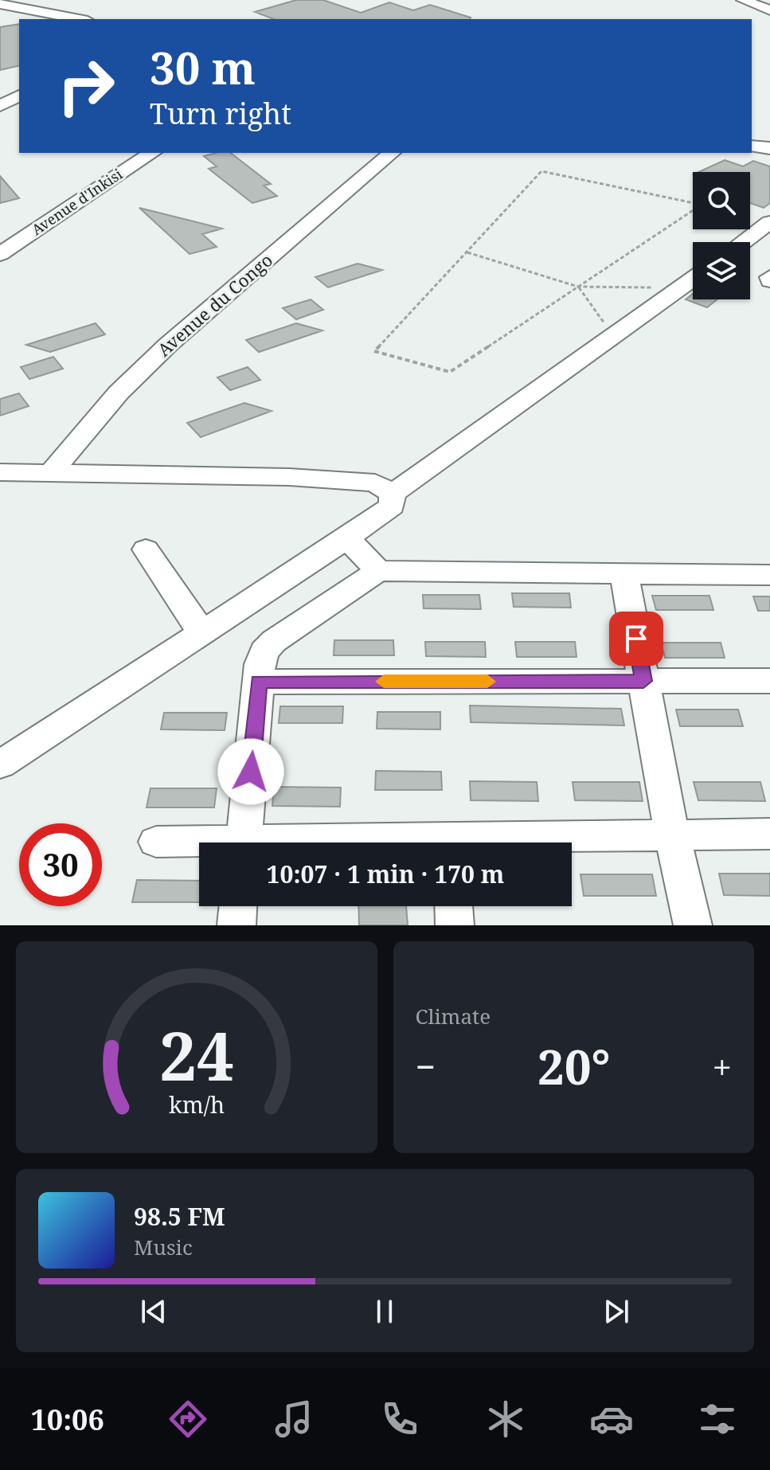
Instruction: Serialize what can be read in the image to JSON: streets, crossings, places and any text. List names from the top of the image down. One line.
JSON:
{"streets":{"street":["Avenue d'Inkisi","Avenue du Congo"]},"page":{"turn":["30 m","Turn right"],"limit":"30","trip":"10:07 · 1 min · 170 m","tile":"Climate","heat":["−","20°","+"],"song":["98.5 FM","Music"],"tabs":"10:06","gauge":["24","km/h"]}}
